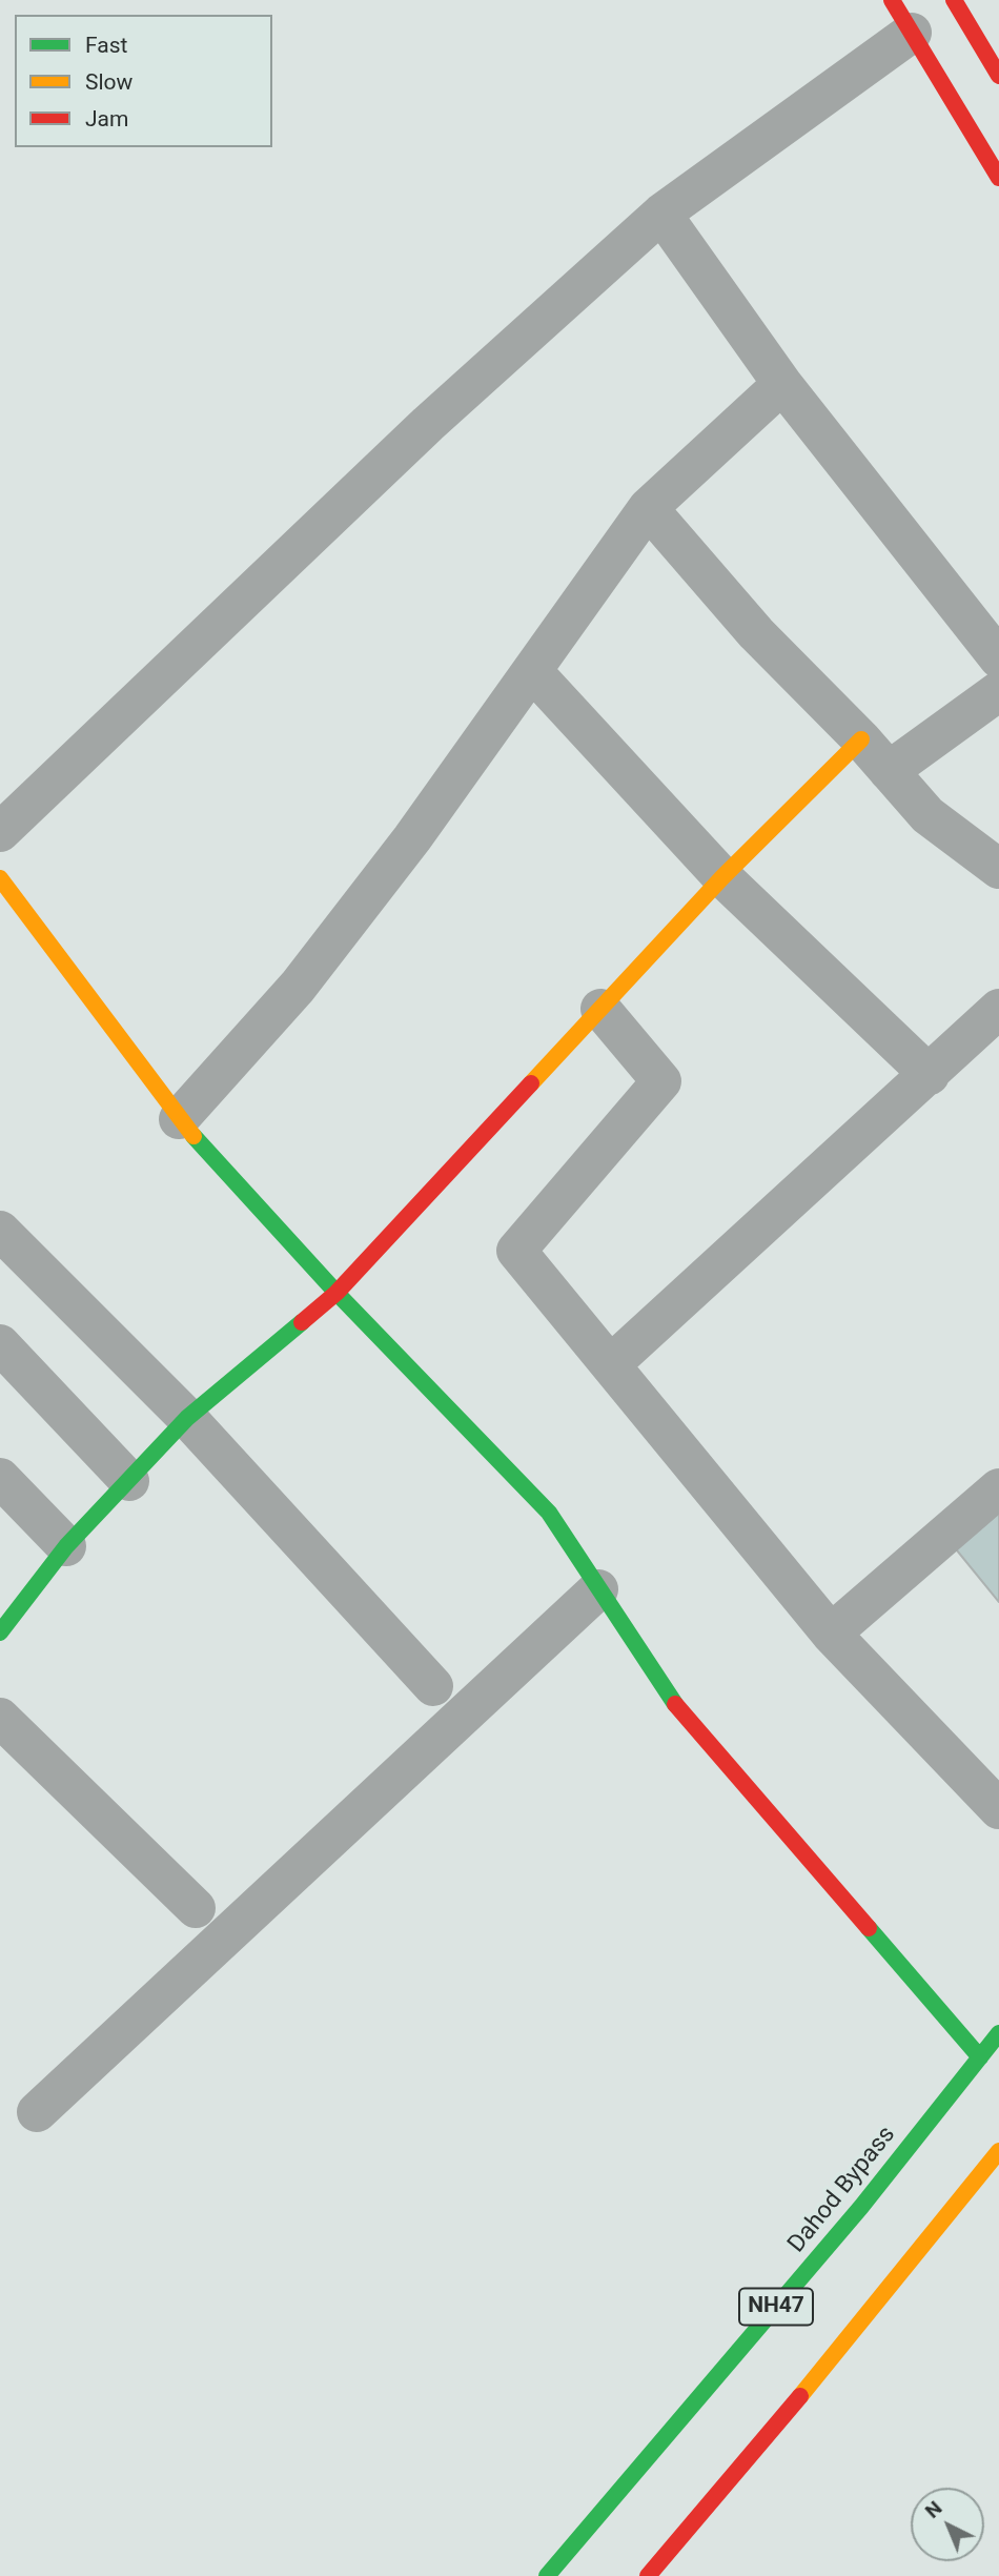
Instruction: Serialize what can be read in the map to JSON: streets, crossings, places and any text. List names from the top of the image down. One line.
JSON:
{"streets":{"main road":["Dahod Bypass","NH47"]},"legend":["Fast","Slow","Jam"],"north":"top left"}
